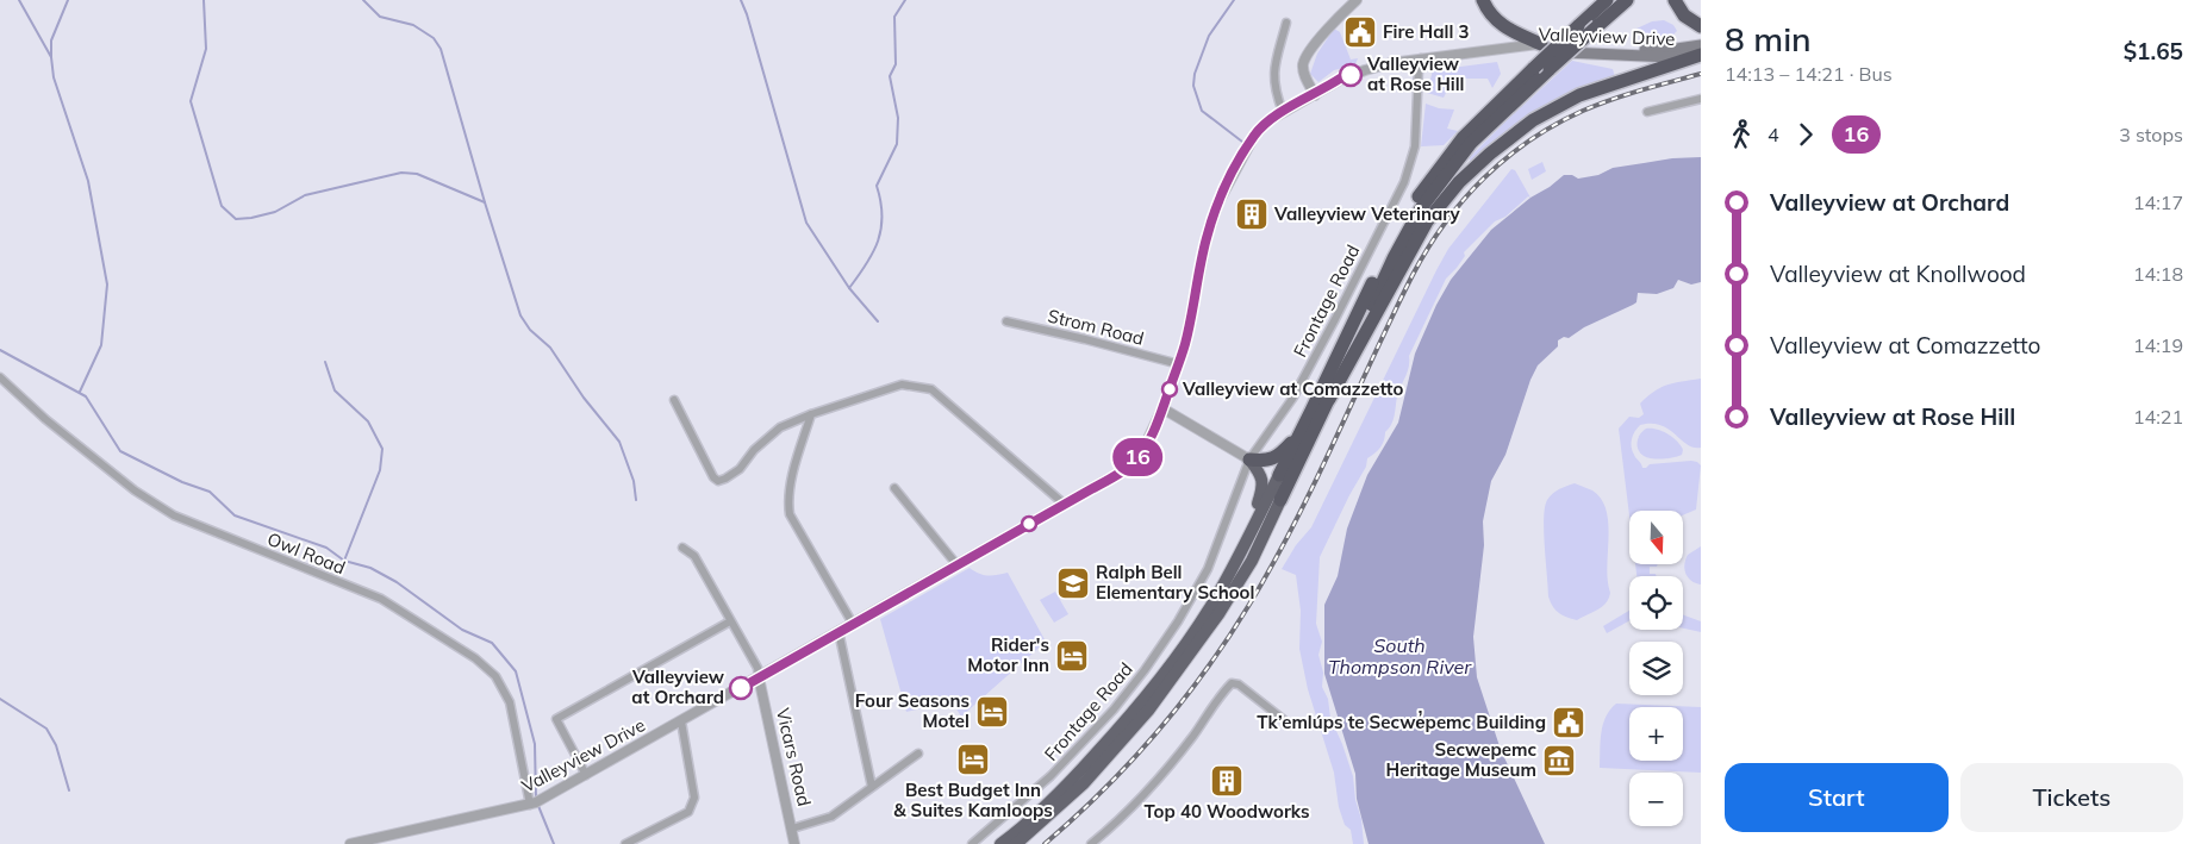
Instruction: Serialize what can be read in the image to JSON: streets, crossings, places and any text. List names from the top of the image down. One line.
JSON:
{"streets":{"main road":["Valleyview Drive"],"street":["Frontage Road","Strom Road","Owl Road","Vicars Road"]},"crossings":[["Valleyview Drive","Frontage Road"],["Valleyview Drive","Strom Road"],["Valleyview Drive","Owl Road"],["Valleyview Drive","Vicars Road"]],"water":["South Thompson River"],"places":{"public building":["Fire Hall 3","Tk’emlúps te Secwe̓pemc Building"],"other":["Valleyview at Rose Hill","Valleyview at Comazzetto","Valleyview at Orchard"],"building":["Valleyview Veterinary","Top 40 Woodworks"],"school or university":["Ralph Bell Elementary School"],"hotel":["Rider's Motor Inn","Four Seasons Motel","Best Budget Inn & Suites Kamloops"],"museum":["Secwepemc Heritage Museum"]},"lines":["bus line 16"],"north":"bottom","page":{"on_map":"16","heading":["8 min","14:13 – 14:21 · Bus","$1.65"],"legs":["4","16","3 stops"],"list":[{"name":"Valleyview at Orchard","value":"14:17"},{"name":"Valleyview at Knollwood","value":"14:18"},{"name":"Valleyview at Comazzetto","value":"14:19"},{"name":"Valleyview at Rose Hill","value":"14:21"}],"map_buttons":["+","−"],"buttons":["Start","Tickets"]}}
